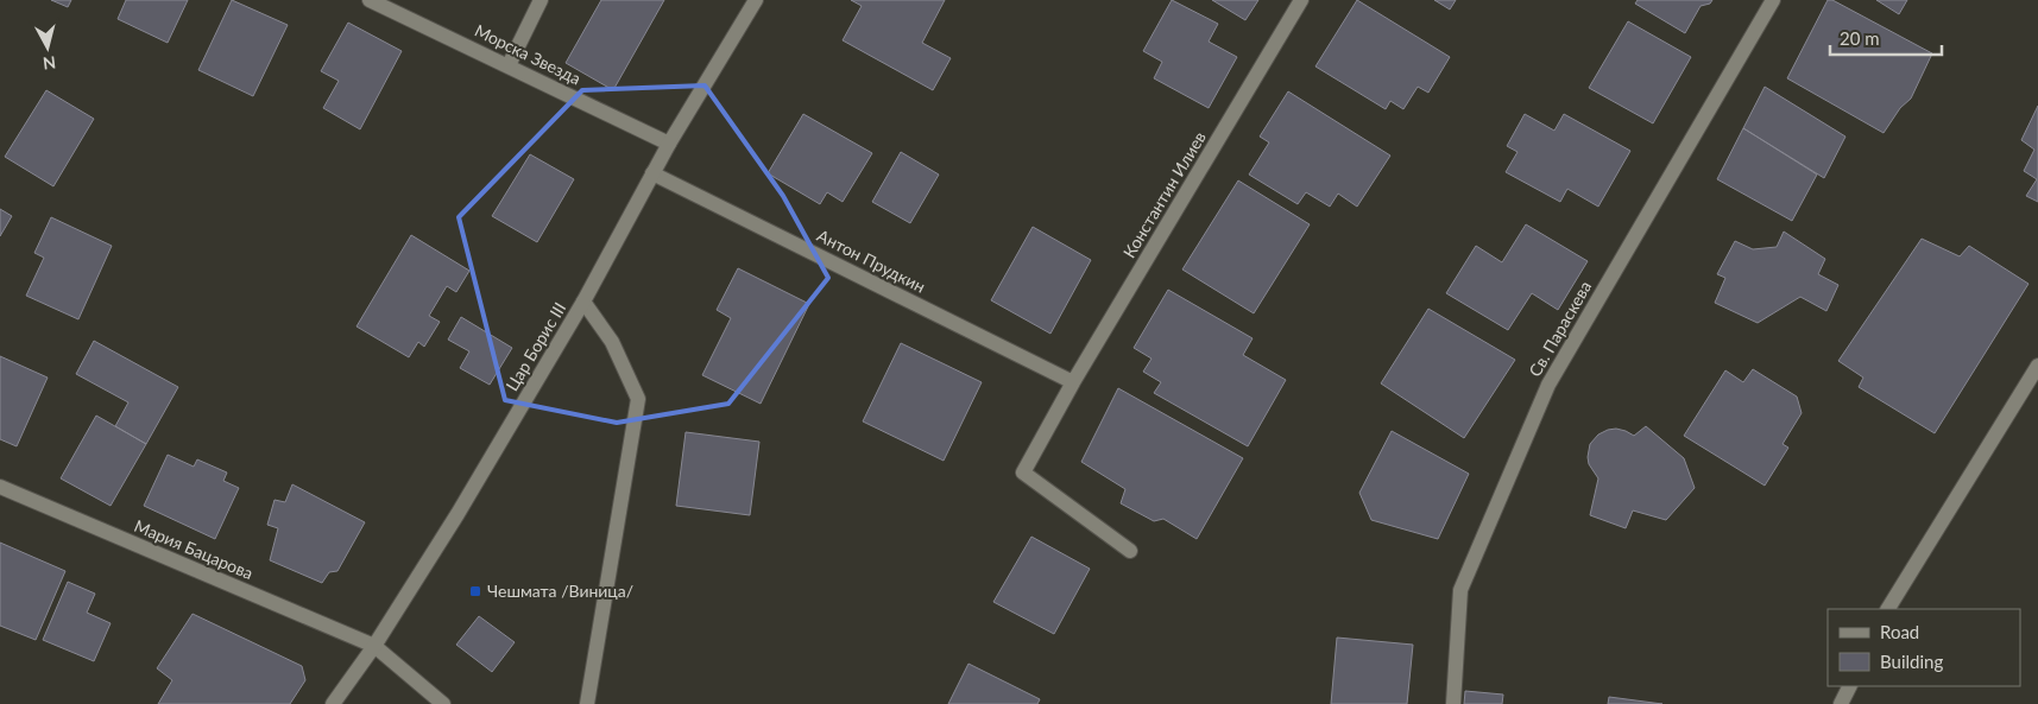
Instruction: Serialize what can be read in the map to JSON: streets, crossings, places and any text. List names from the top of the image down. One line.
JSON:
{"streets":{"street":["Морска Звезда","Константин Илиев","Антон Прудкин","Св. Параскева","Цар Борис III","Мария Бацарова"]},"crossings":[["Морска Звезда","Цар Борис III"],["Константин Илиев","Антон Прудкин"],["Антон Прудкин","Цар Борис III"],["Цар Борис III","Мария Бацарова"]],"places":{"transit":["Чешмата /Виница/"]},"legend":["Road","Building"],"scale_bar":"20 m","north":"bottom"}
